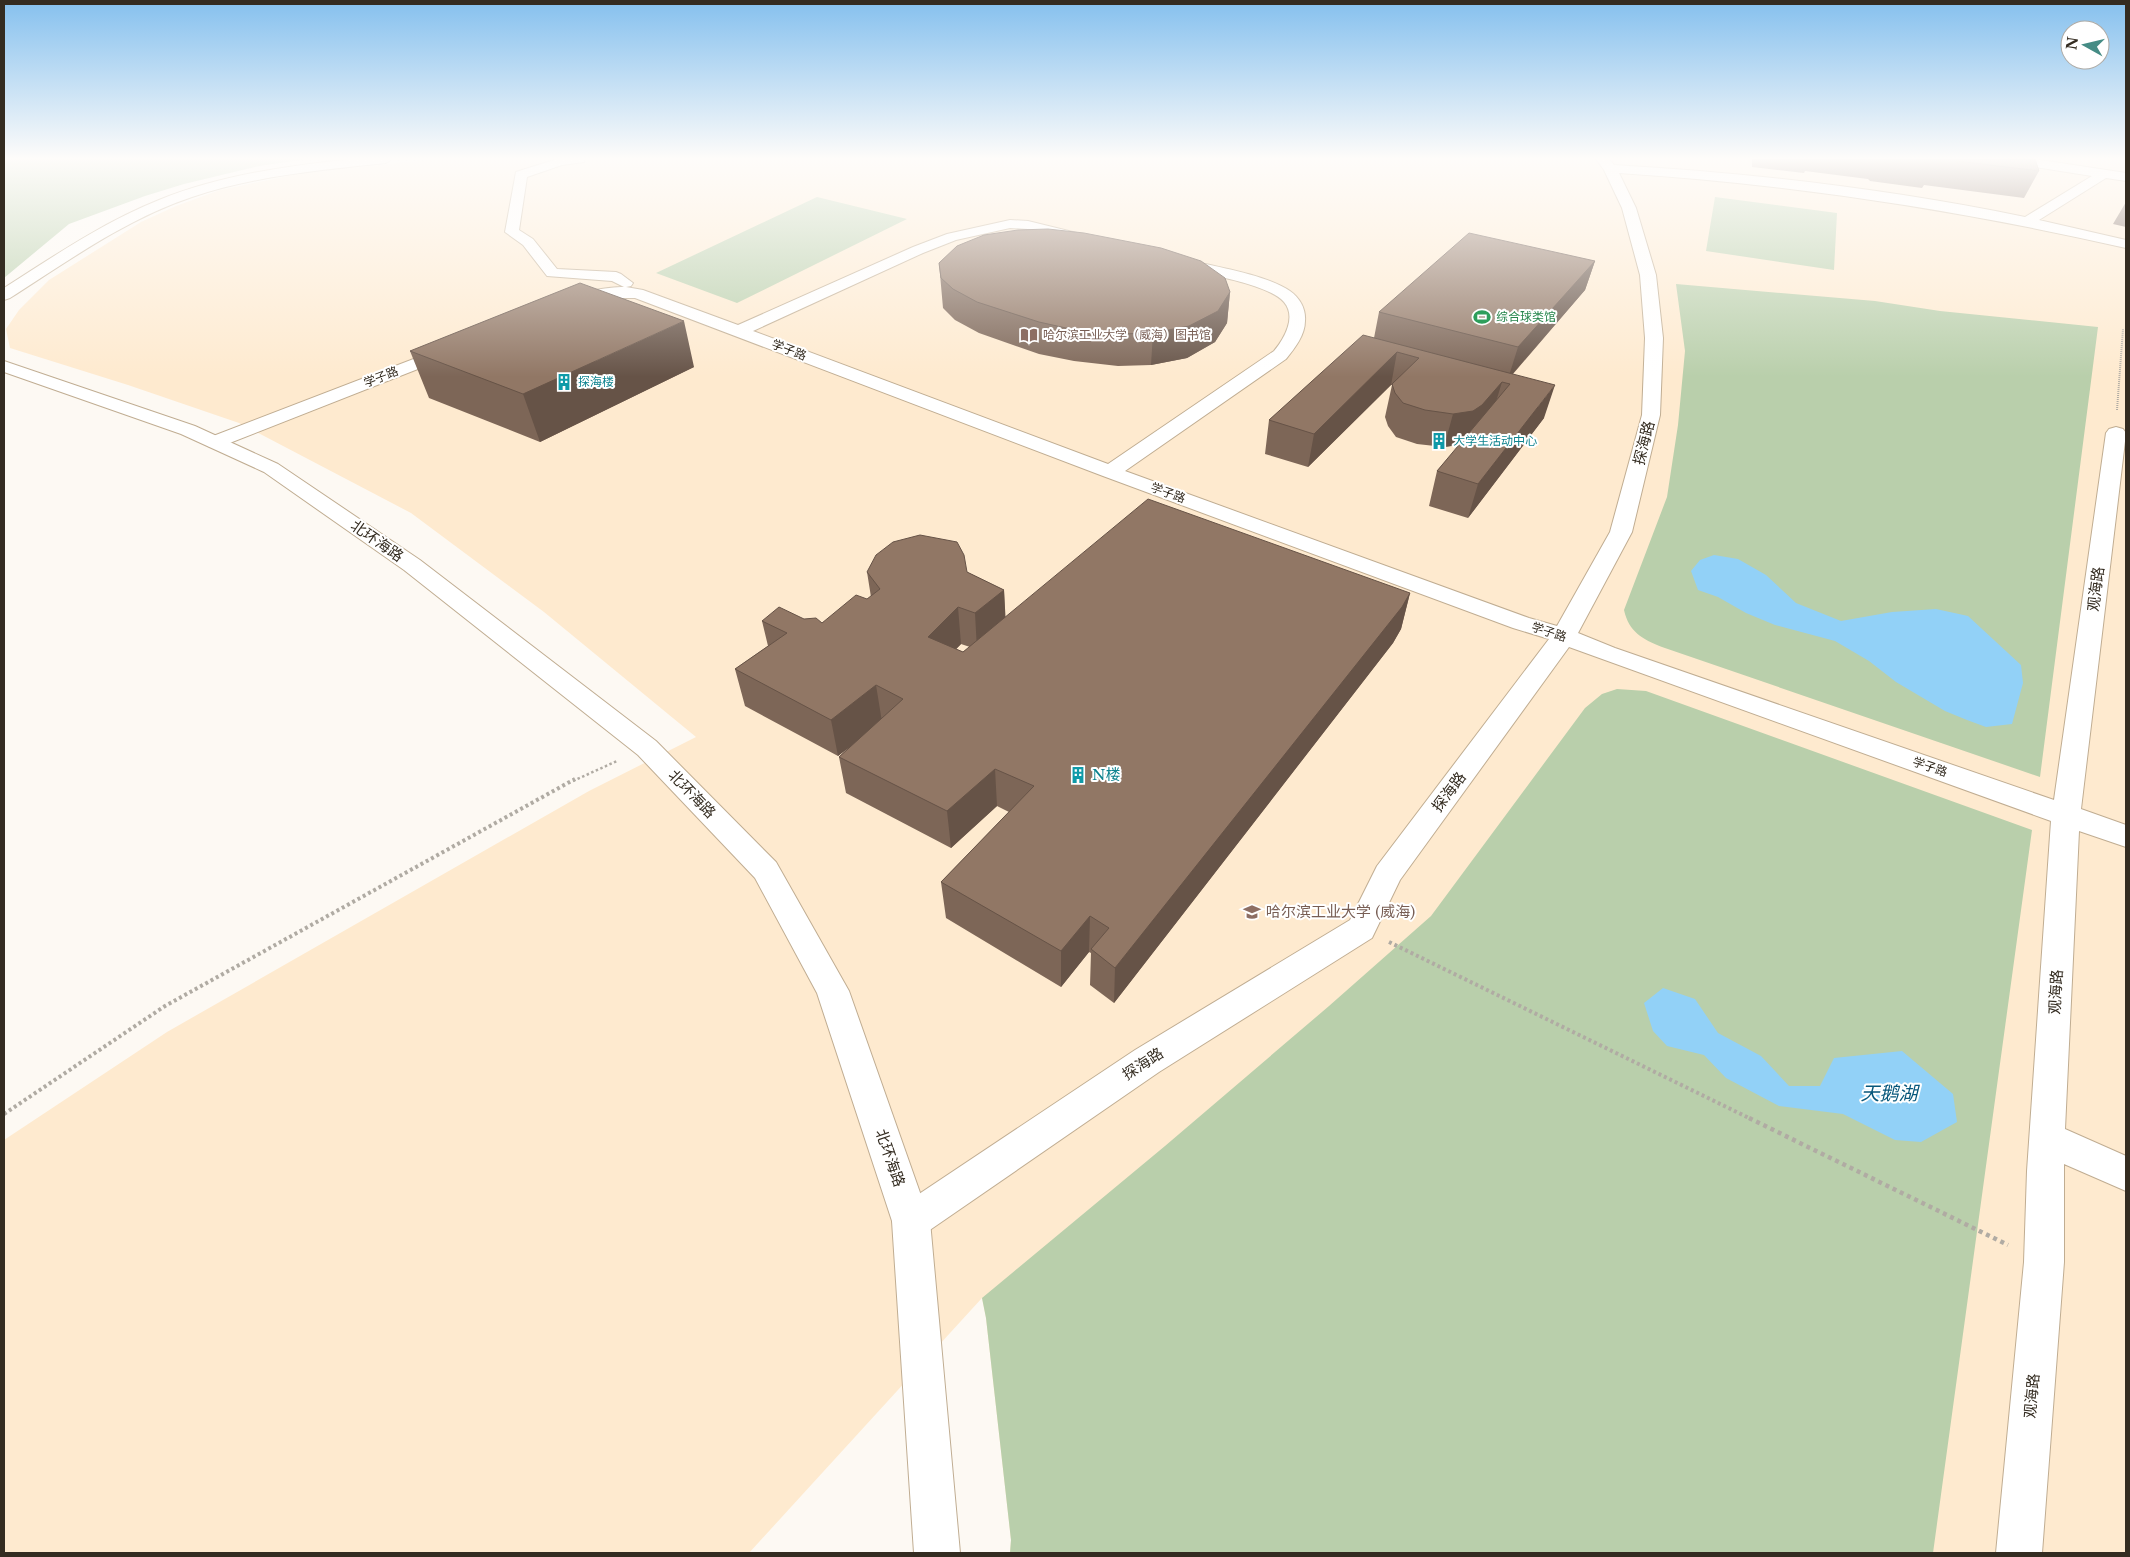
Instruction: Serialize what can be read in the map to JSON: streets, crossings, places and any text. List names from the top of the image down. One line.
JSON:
{"streets":{"main road":["学子路","探海路","北环海路","观海路"]},"crossings":[["学子路","探海路"],["学子路","北环海路"],["学子路","观海路"],["探海路","北环海路"]],"water":["天鹅湖"],"places":{"sports":["综合球类馆"],"library":["哈尔滨工业大学（威海）图书馆"],"building":["探海楼","大学生活动中心","N楼"],"school or university":["哈尔滨工业大学 (威海)"]},"north":"left"}
